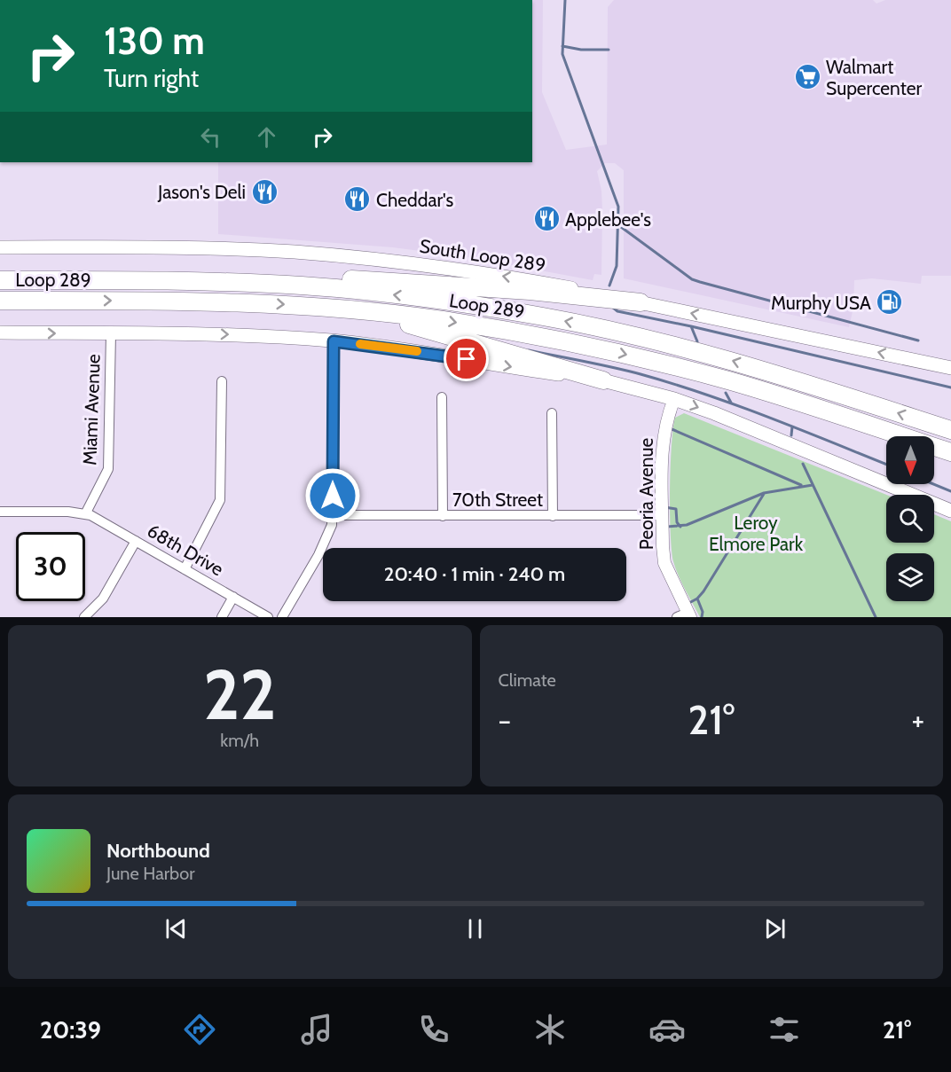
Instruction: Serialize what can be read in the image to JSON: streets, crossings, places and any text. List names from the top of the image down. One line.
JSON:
{"streets":{"highway":["Loop 289"],"main road":["South Loop 289"],"street":["Miami Avenue","Peoria Avenue","70th Street","68th Drive"]},"crossings":[["Miami Avenue","68th Drive"],["Peoria Avenue","70th Street"]],"parks":["Leroy Elmore Park"],"places":{"supermarket":["Walmart Supercenter"],"restaurant":["Jason's Deli","Cheddar's","Applebee's"],"fuel station":["Murphy USA"]},"north":"bottom","page":{"turn":["130 m","Turn right"],"limit":"30","trip":"20:40 · 1 min · 240 m","tile":[["22","km/h"],"Climate"],"heat":["−","21°","+"],"song":["Northbound","June Harbor"],"tabs":["20:39","21°"]}}
